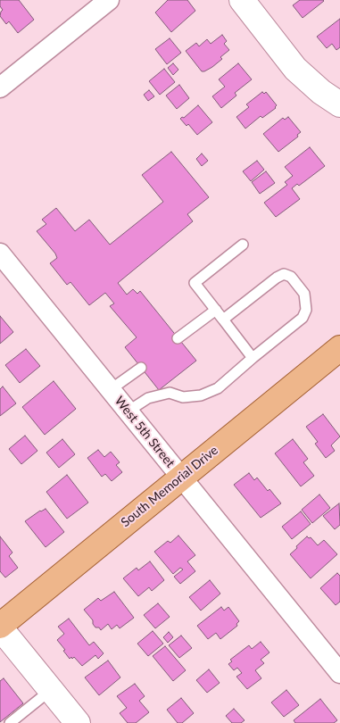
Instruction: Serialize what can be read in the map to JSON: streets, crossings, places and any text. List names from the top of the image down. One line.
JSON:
{"streets":{"main road":["South Memorial Drive"],"street":["West 5th Street"]},"crossings":[["West 5th Street","South Memorial Drive"]]}
